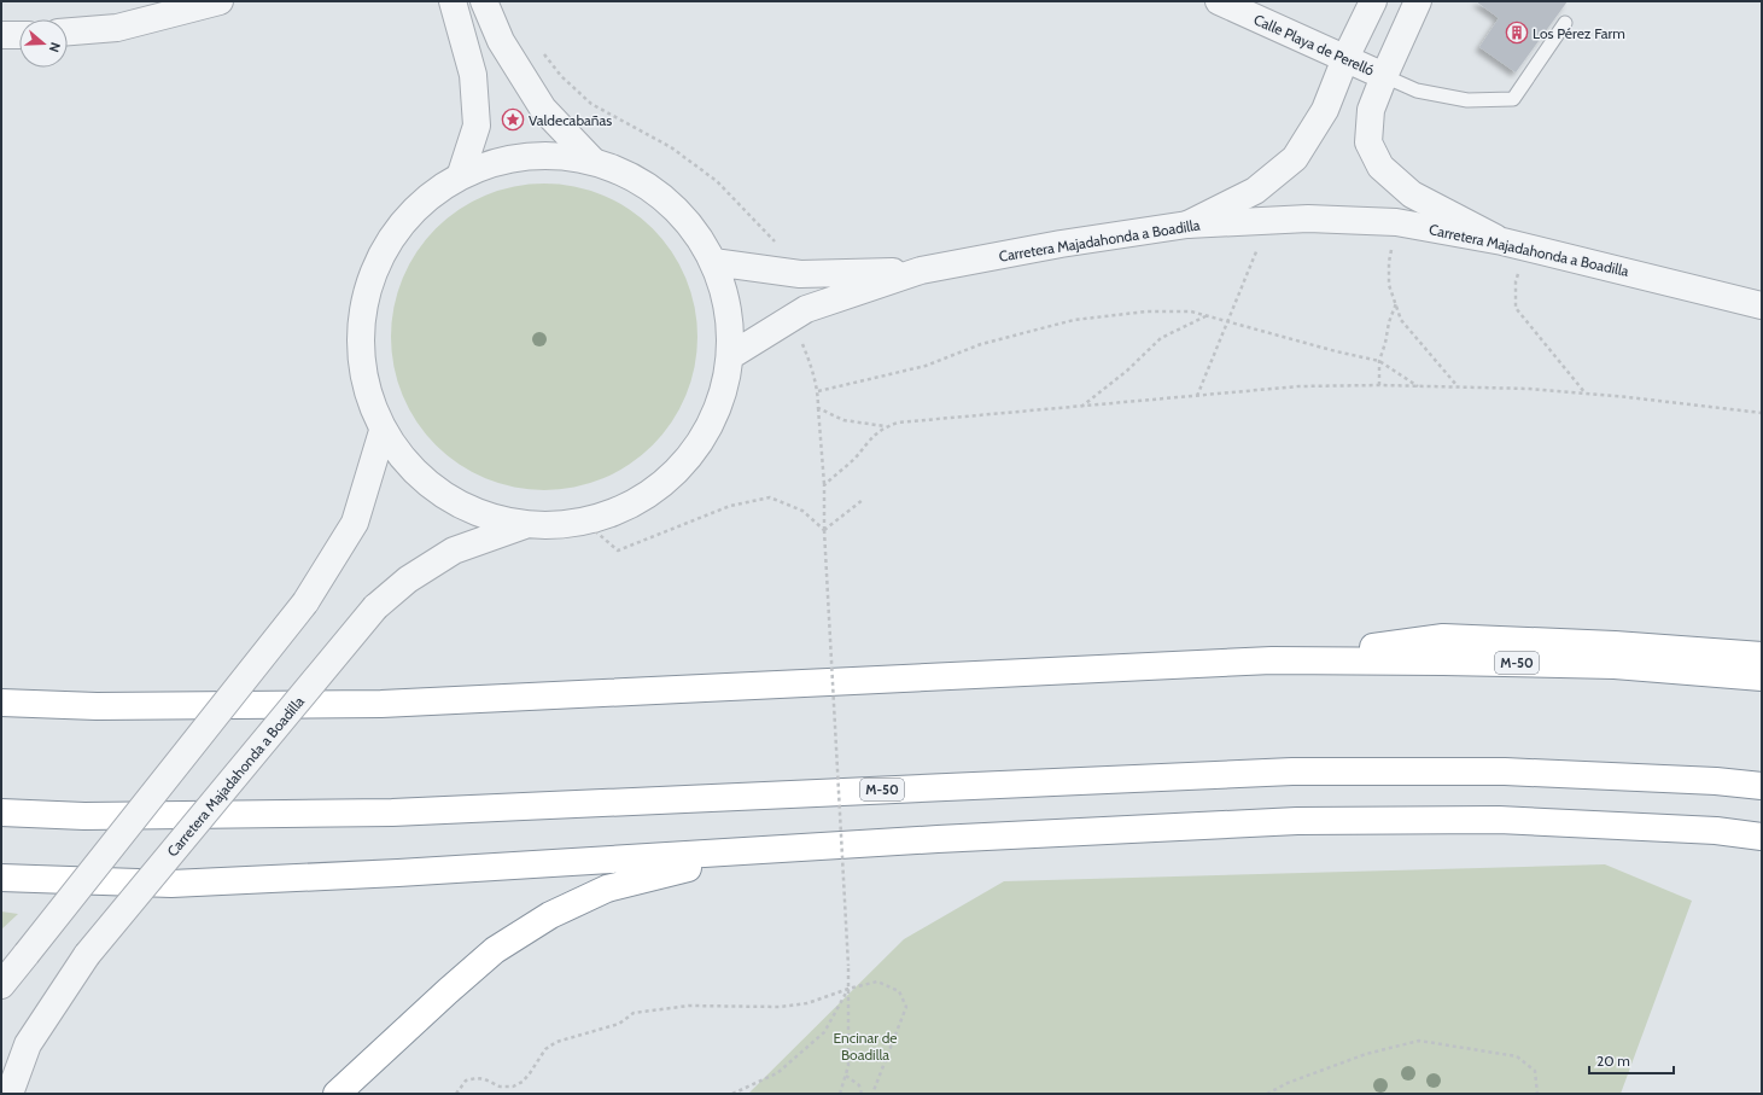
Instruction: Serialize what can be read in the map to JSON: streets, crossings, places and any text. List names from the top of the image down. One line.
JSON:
{"streets":{"highway":["M-50"],"street":["Calle Playa de Perelló","Carretera Majadahonda a Boadilla"]},"parks":["Encinar de Boadilla"],"places":{"building":["Los Pérez Farm"],"place":["Valdecabañas"]},"scale_bar":"20 m","north":"right"}
